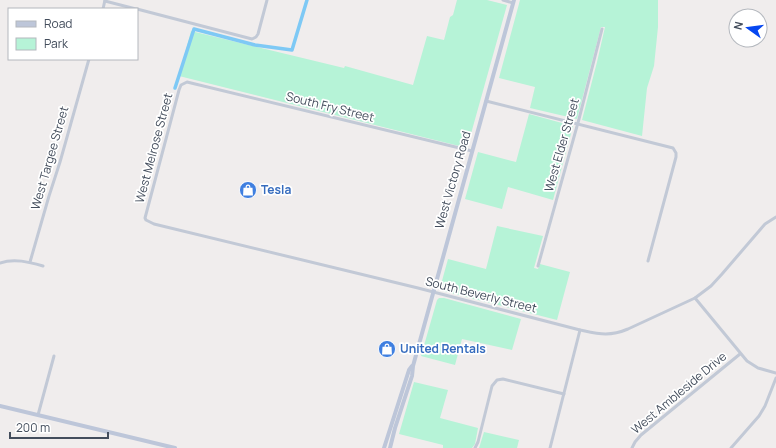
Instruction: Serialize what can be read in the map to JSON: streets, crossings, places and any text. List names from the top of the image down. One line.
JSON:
{"streets":{"main road":["West Victory Road"],"street":["South Fry Street","West Elder Street","West Melrose Street","West Targee Street","South Beverly Street","West Ambleside Drive"]},"crossings":[["South Fry Street","West Melrose Street"],["South Fry Street","West Victory Road"],["West Melrose Street","South Beverly Street"],["West Victory Road","South Beverly Street"]],"places":{"shop":["Tesla","United Rentals"]},"legend":["Road","Park"],"scale_bar":"200 m","north":"left"}
